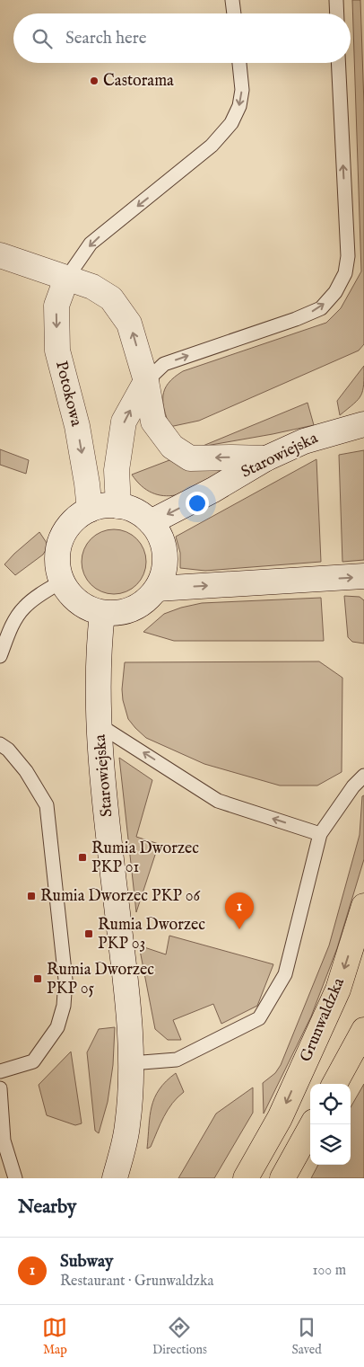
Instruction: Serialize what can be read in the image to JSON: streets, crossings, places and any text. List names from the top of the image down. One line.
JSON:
{"streets":{"main road":["Potokowa","Starowiejska","Grunwaldzka"]},"crossings":[["Potokowa","Starowiejska"]],"places":{"other":["Castorama"],"transit":["Rumia Dworzec PKP 01","Rumia Dworzec PKP 06","Rumia Dworzec PKP 03","Rumia Dworzec PKP 05"]},"page":{"search":"Search here","pins":"1","heading":"Nearby","list":[{"mark":"1","name":"Subway","note":"Restaurant · Grunwaldzka","value":"100 m"}],"nav":["Map","Directions","Saved"]}}
